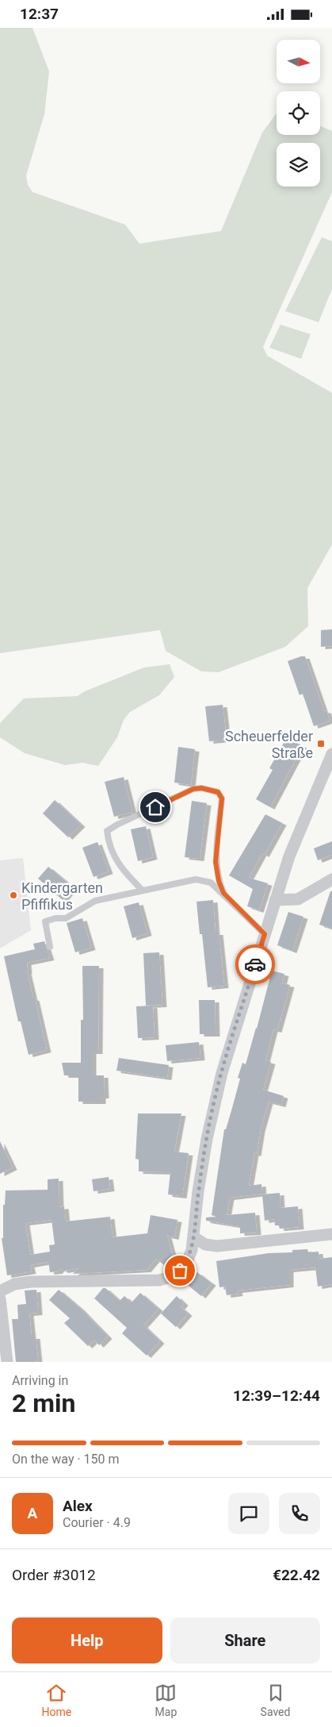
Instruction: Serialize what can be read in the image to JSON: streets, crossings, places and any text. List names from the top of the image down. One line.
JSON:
{"places":{"transit":["Scheuerfelder Straße"],"other":["Kindergarten Pfiffikus"]},"north":"right","page":{"status":"12:37","heading":["2 min","Arriving in","12:39–12:44"],"panel":["Alex","Courier · 4.9","Order #3012","€22.42"],"bar":"On the way · 150 m","round":"A","buttons":["Help","Share"],"tabs":["Home","Map","Saved"]}}
